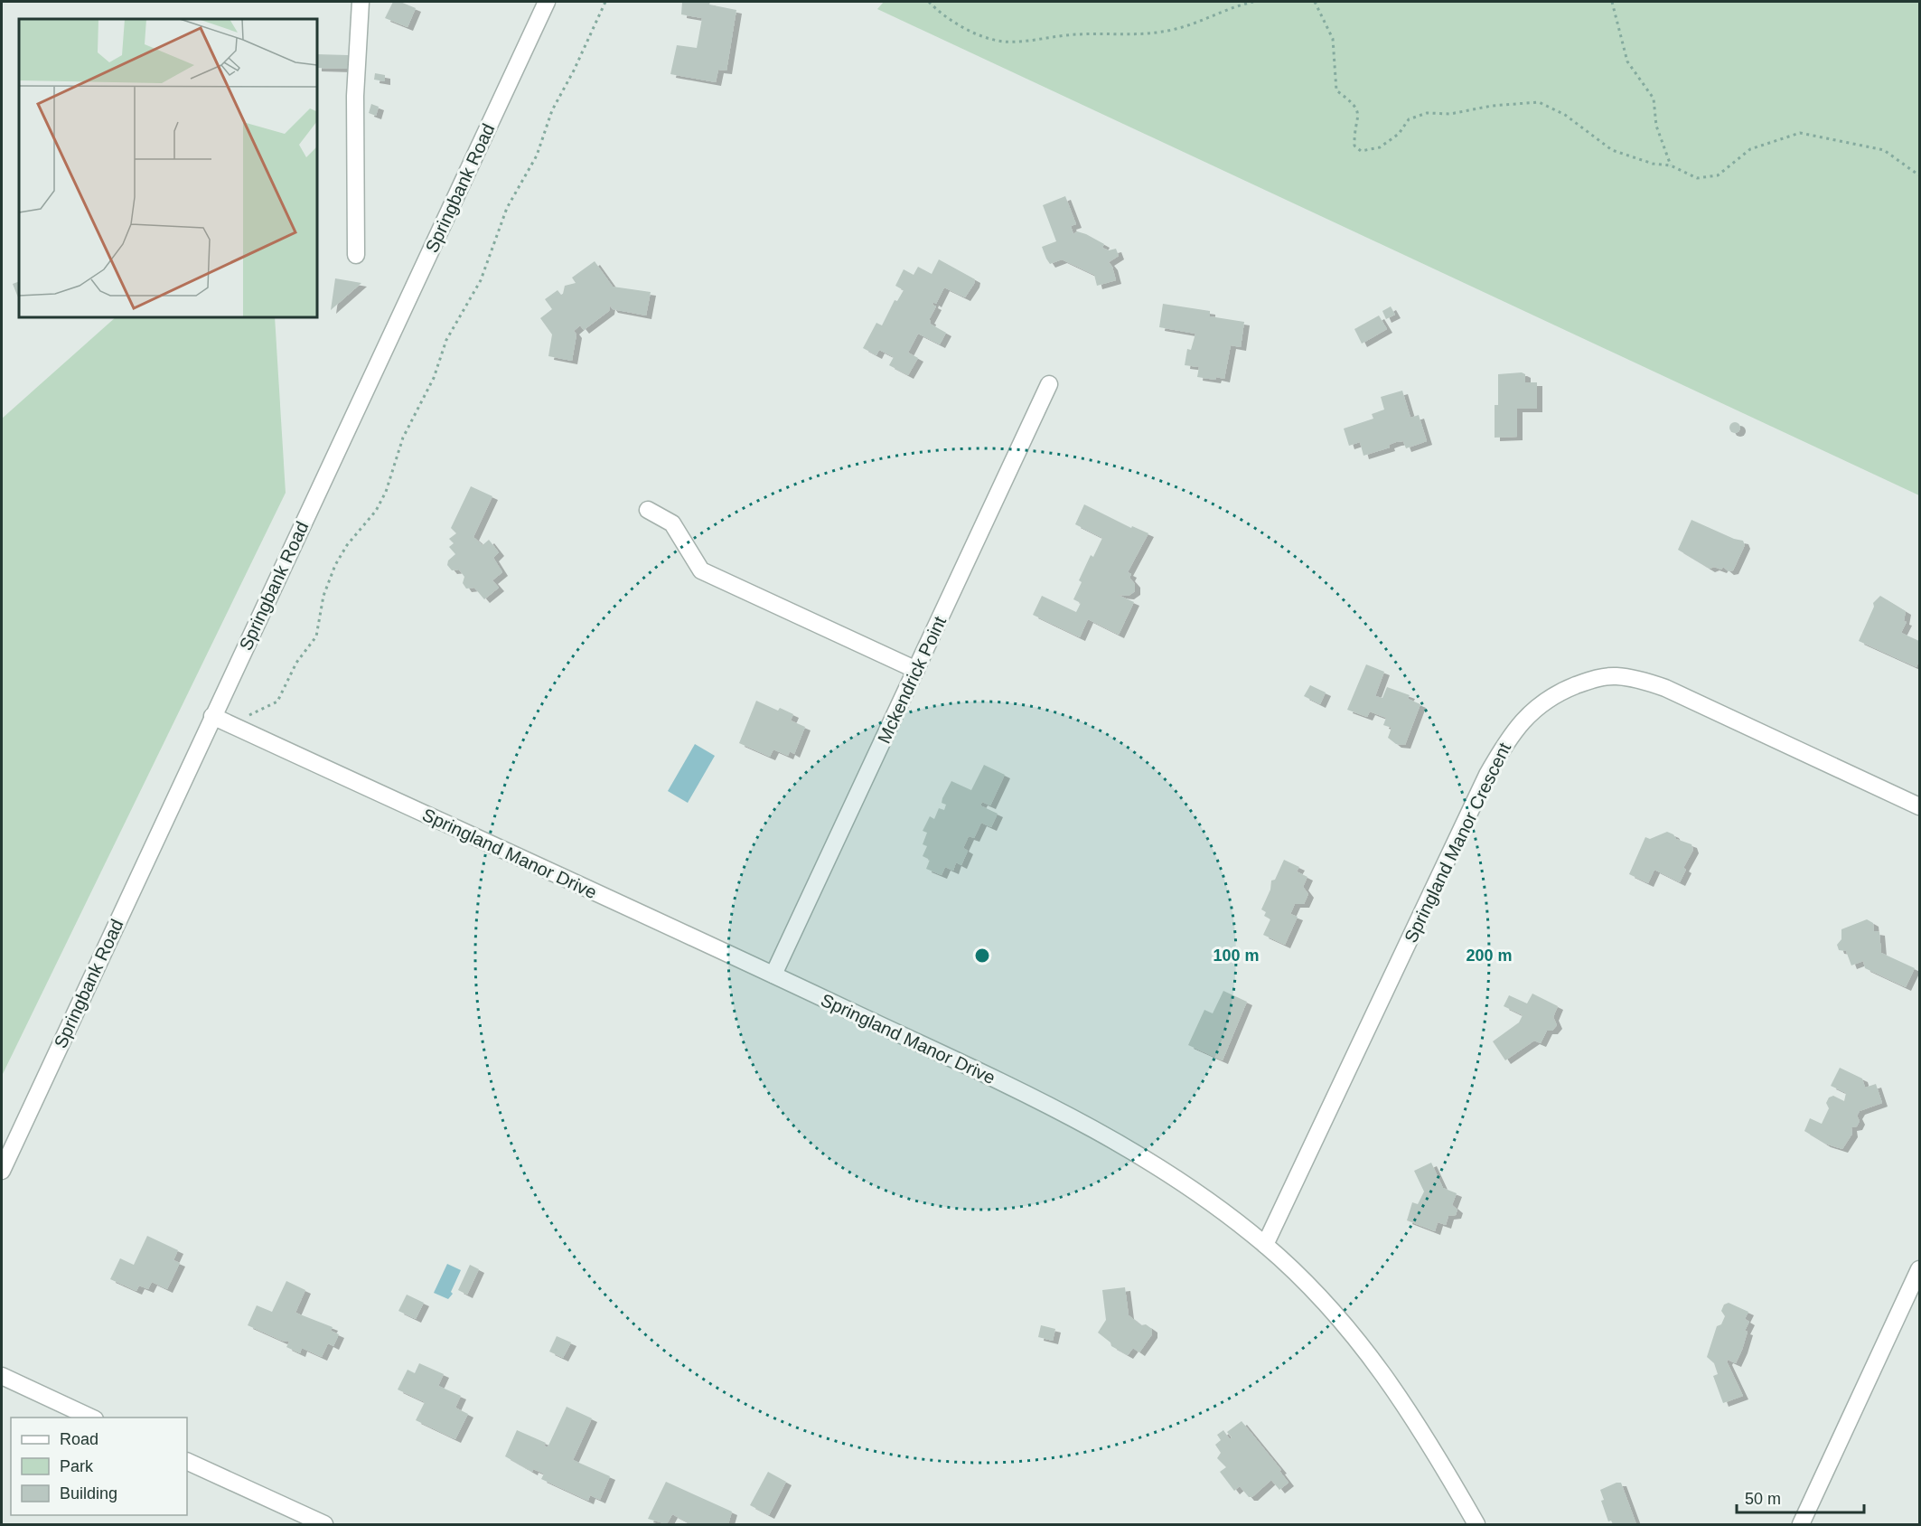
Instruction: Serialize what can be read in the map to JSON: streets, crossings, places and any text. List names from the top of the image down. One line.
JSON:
{"streets":{"street":["Springbank Road","Mckendrick Point","Springland Manor Crescent","Springland Manor Drive"]},"crossings":[["Springbank Road","Springland Manor Drive"],["Mckendrick Point","Springland Manor Drive"],["Springland Manor Crescent","Springland Manor Drive"]],"legend":["Road","Park","Building"],"scale_bar":"50 m","rings":["100 m","200 m"]}
